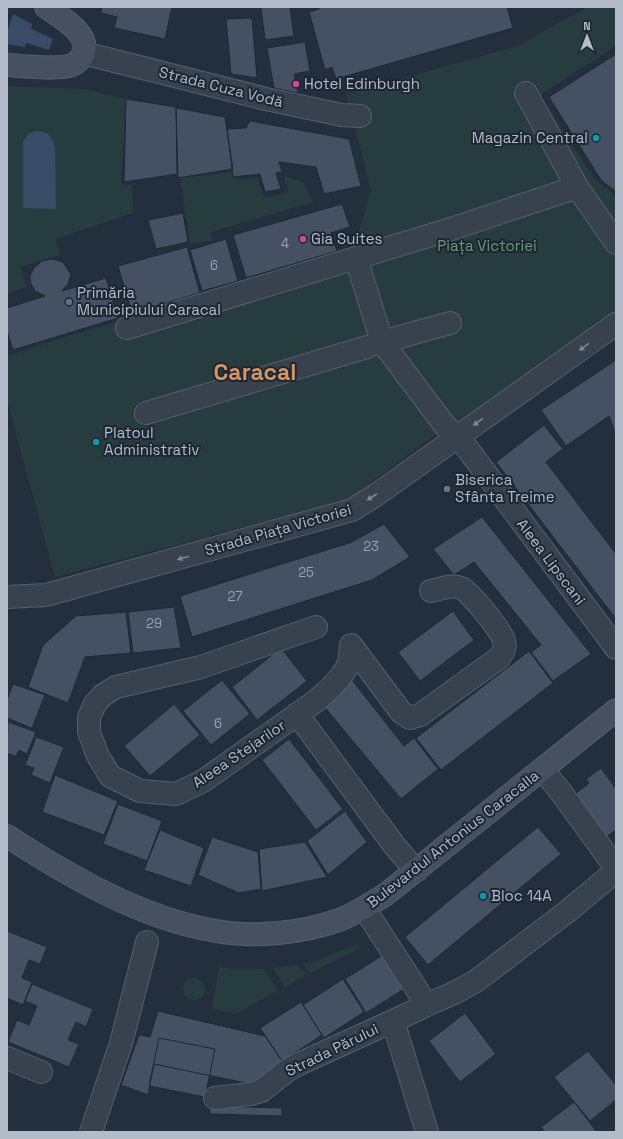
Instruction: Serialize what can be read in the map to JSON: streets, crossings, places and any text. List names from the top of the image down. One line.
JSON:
{"streets":{"main road":["Bulevardul Antonius Caracalla"],"street":["Strada Cuza Vodă","Strada Piața Victoriei","Aleea Lipscani","Aleea Stejarilor","Strada Părului"]},"crossings":[["Strada Piața Victoriei","Aleea Lipscani"],["Aleea Stejarilor","Bulevardul Antonius Caracalla"]],"districts":["Caracal"],"parks":["Piața Victoriei"],"places":["Hotel Edinburgh","Magazin Central","Gia Suites","Primăria Municipiului Caracal","Platoul Administrativ","Biserica Sfânta Treime","Bloc 14A"],"house_numbers":["4","6","23","25","27","29","6"],"north":"top"}
